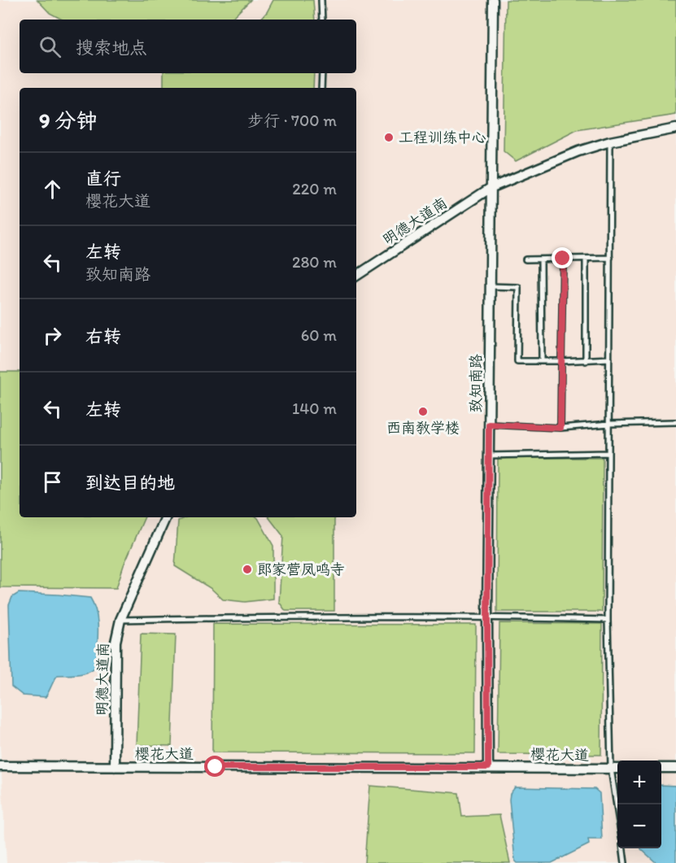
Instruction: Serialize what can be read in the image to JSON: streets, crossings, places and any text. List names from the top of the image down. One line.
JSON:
{"streets":{"street":["明德大道南","致知南路","樱花大道"]},"crossings":[["明德大道南","致知南路"],["明德大道南","樱花大道"],["致知南路","樱花大道"]],"places":["工程训练中心","西南教学楼","郎家营凤鸣寺"],"page":{"search":"搜索地点","heading":["9 分钟","步行 · 700 m"],"list":[["直行","樱花大道","220 m"],["左转","致知南路","280 m"],["右转","60 m"],["左转","140 m"],"到达目的地"],"map_buttons":["+","−"]}}
